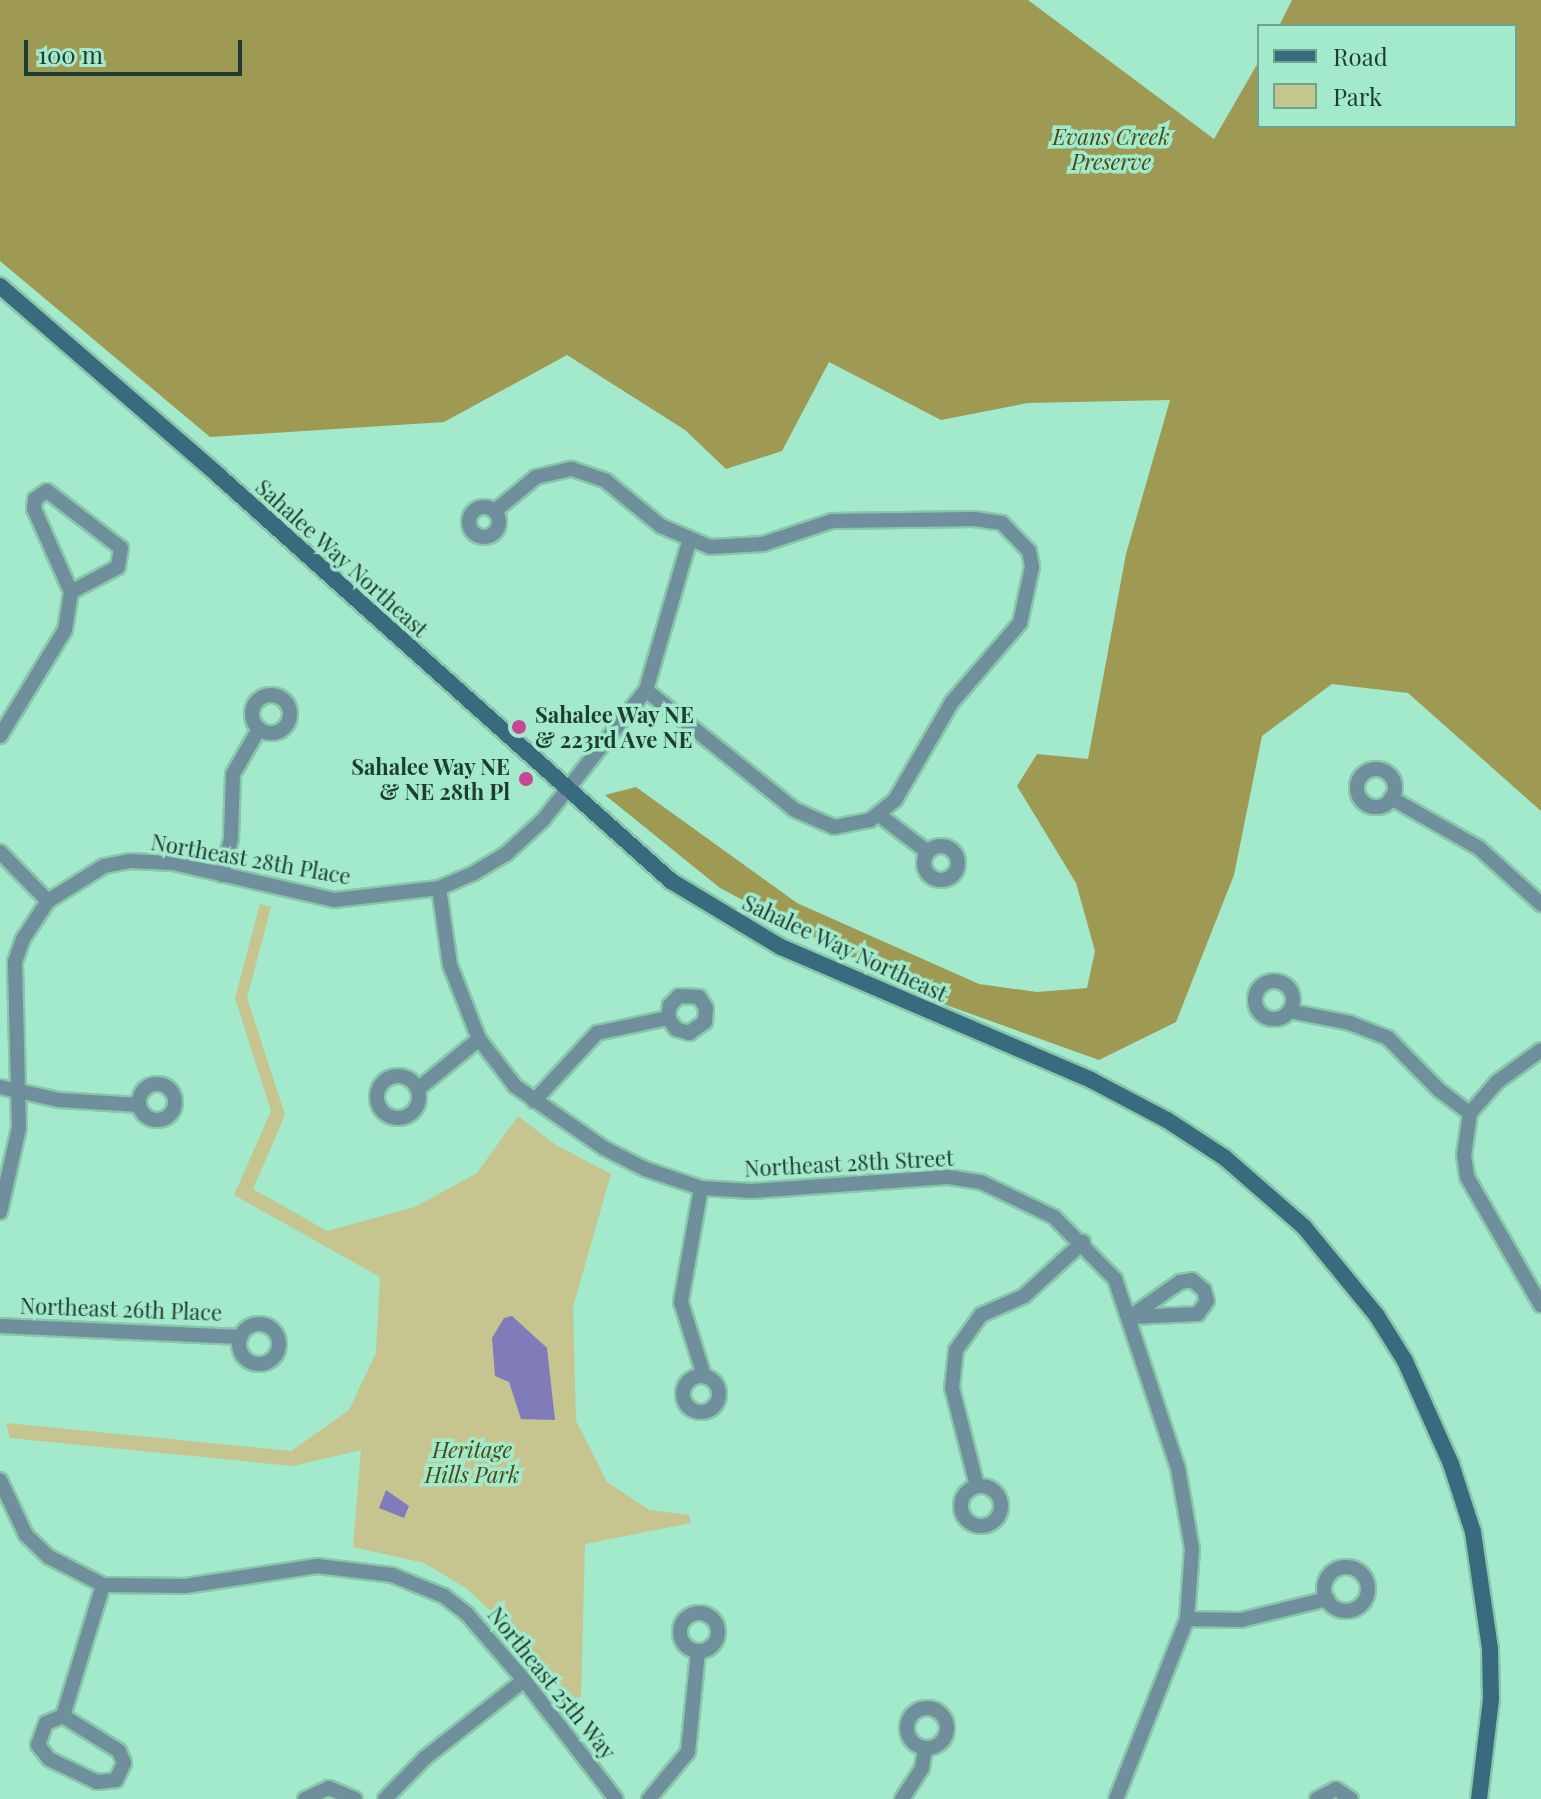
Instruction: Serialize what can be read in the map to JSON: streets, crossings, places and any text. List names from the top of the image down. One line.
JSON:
{"streets":{"main road":["Sahalee Way Northeast"],"street":["Northeast 28th Place","Northeast 28th Street","Northeast 26th Place","Northeast 25th Way"]},"crossings":[["Sahalee Way Northeast","Northeast 28th Place"],["Northeast 28th Place","Northeast 28th Street"]],"parks":["Evans Creek Preserve","Heritage Hills Park"],"places":["Sahalee Way NE & 223rd Ave NE","Sahalee Way NE & NE 28th Pl"],"legend":["Road","Park"],"scale_bar":"100 m"}
